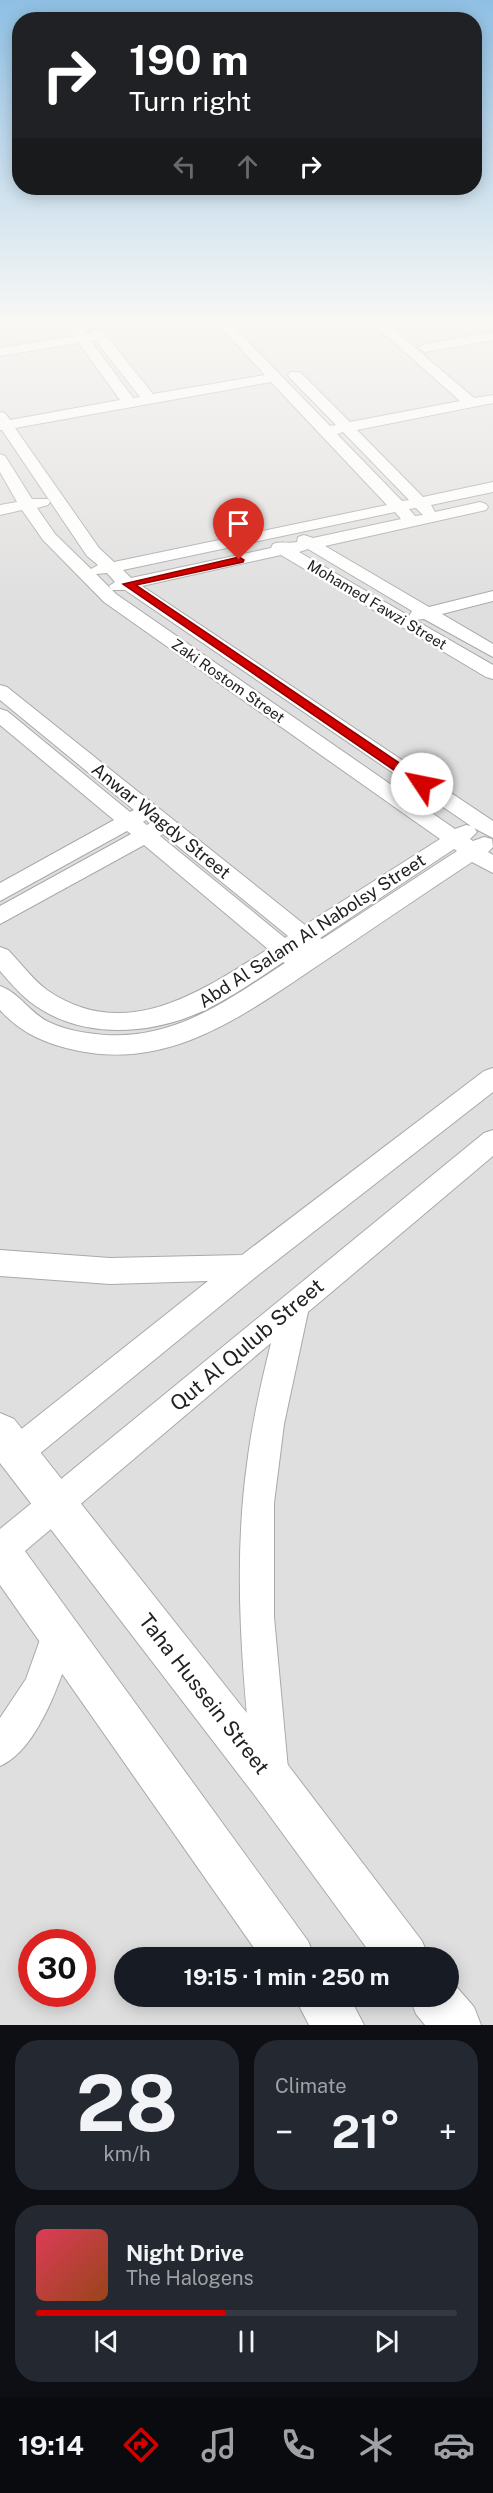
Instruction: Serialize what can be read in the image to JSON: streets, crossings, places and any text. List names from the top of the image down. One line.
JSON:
{"streets":{"street":["Mohamed Fawzi Street","Zaki Rostom Street","Anwar Wagdy Street","Abd Al Salam Al Nabolsy Street","Qut Al Qulub Street","Taha Hussein Street"]},"crossings":[["Zaki Rostom Street","Abd Al Salam Al Nabolsy Street"],["Anwar Wagdy Street","Abd Al Salam Al Nabolsy Street"],["Qut Al Qulub Street","Taha Hussein Street"]],"page":{"turn":["190 m","Turn right"],"limit":"30","trip":"19:15 · 1 min · 250 m","tile":[["28","km/h"],"Climate"],"heat":["−","21°","+"],"song":["Night Drive","The Halogens"],"tabs":"19:14"}}
